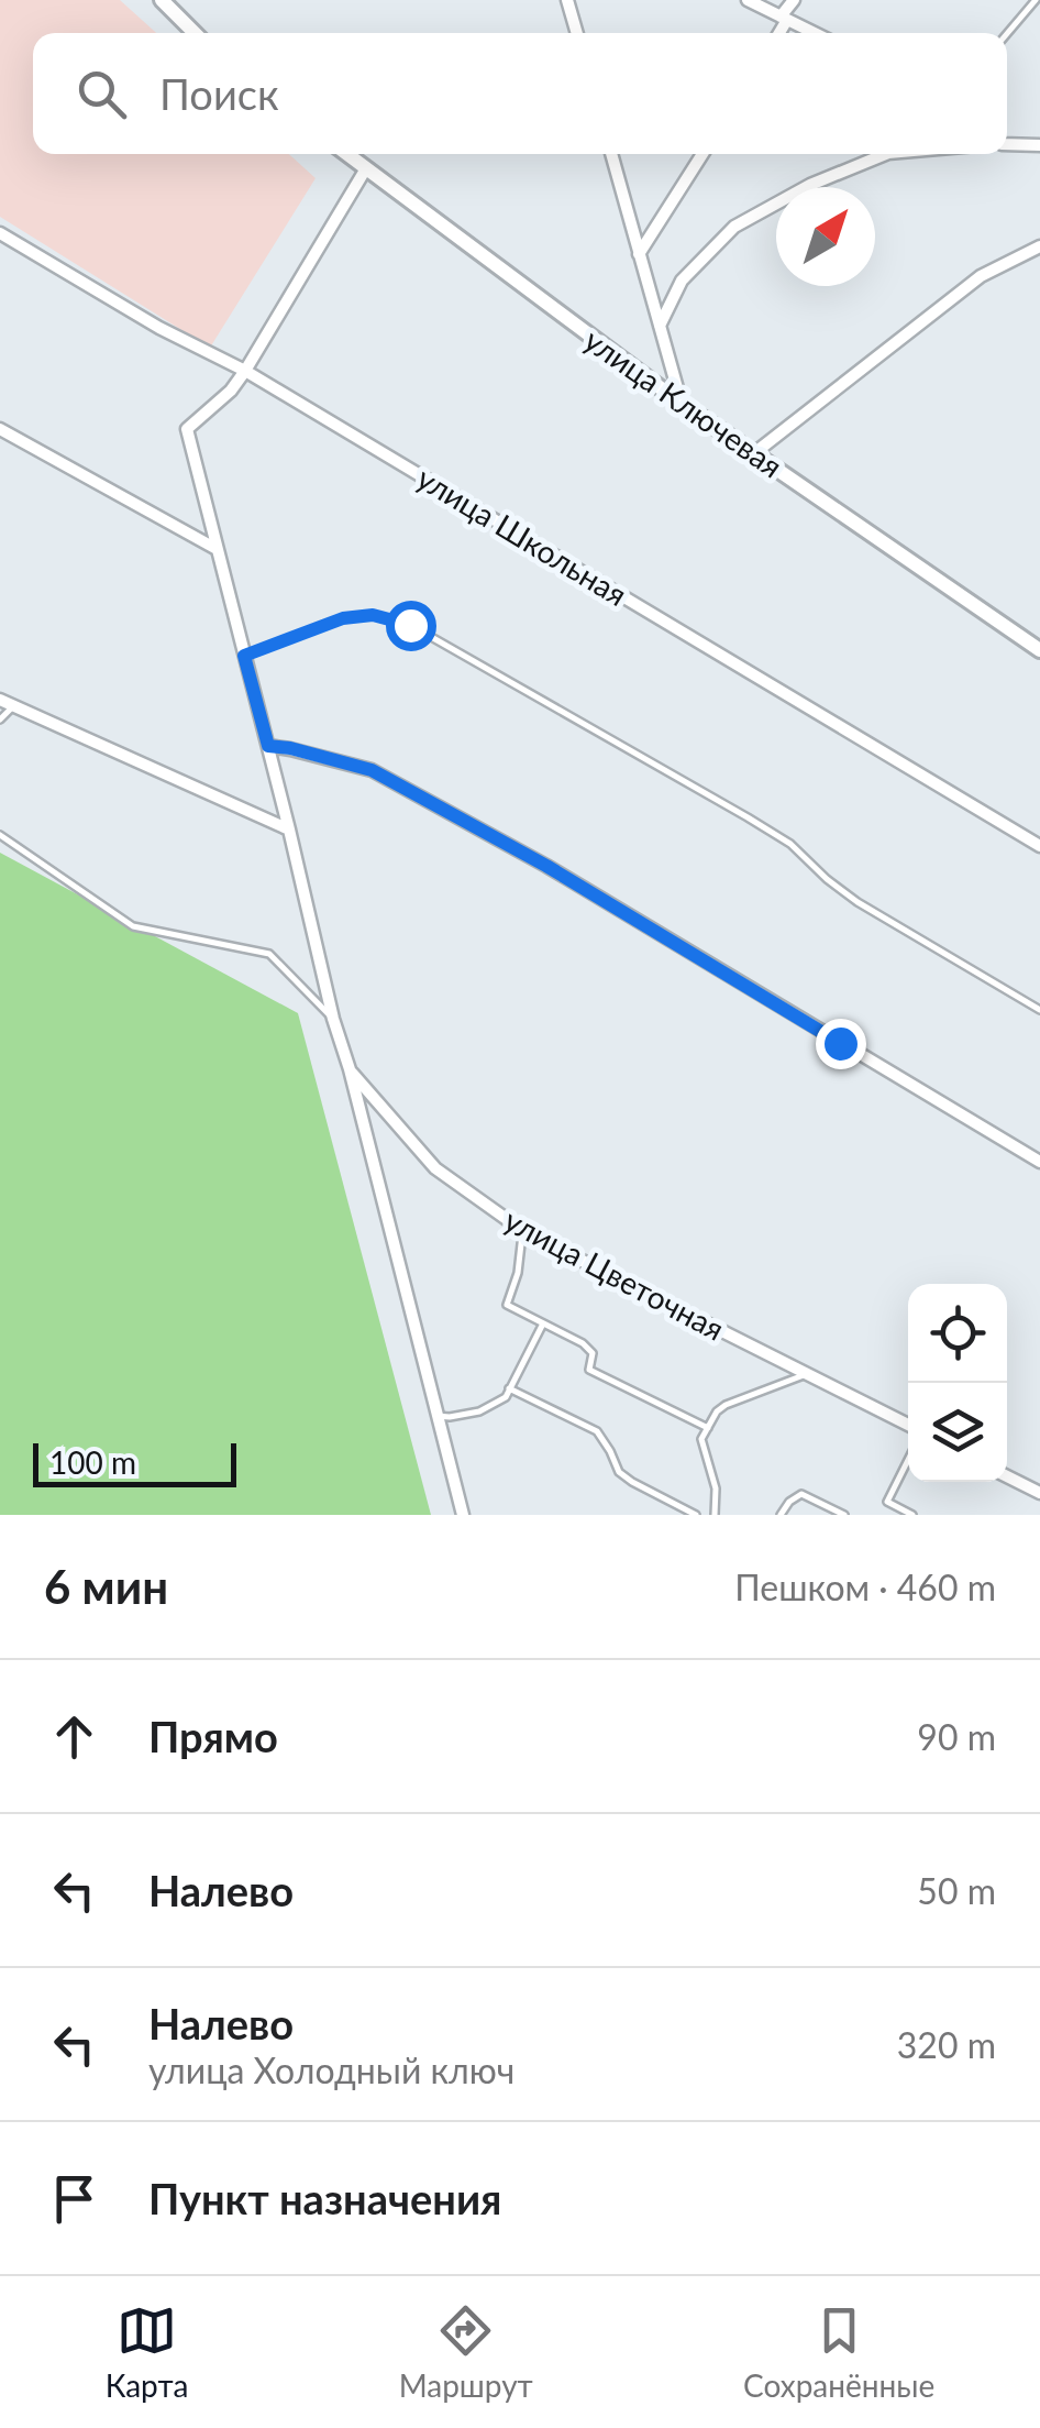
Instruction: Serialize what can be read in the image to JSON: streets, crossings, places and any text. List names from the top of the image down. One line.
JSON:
{"streets":{"street":["улица Ключевая","улица Школьная","улица Цветочная"]},"scale_bar":"100 m","north":"top right","page":{"search":"Поиск","scale":"100 m","heading":["6 мин","Пешком · 460 m"],"list":[["Прямо","90 m"],["Налево","50 m"],["Налево","улица Холодный ключ","320 m"],"Пункт назначения"],"nav":["Карта","Маршрут","Сохранённые"]}}
